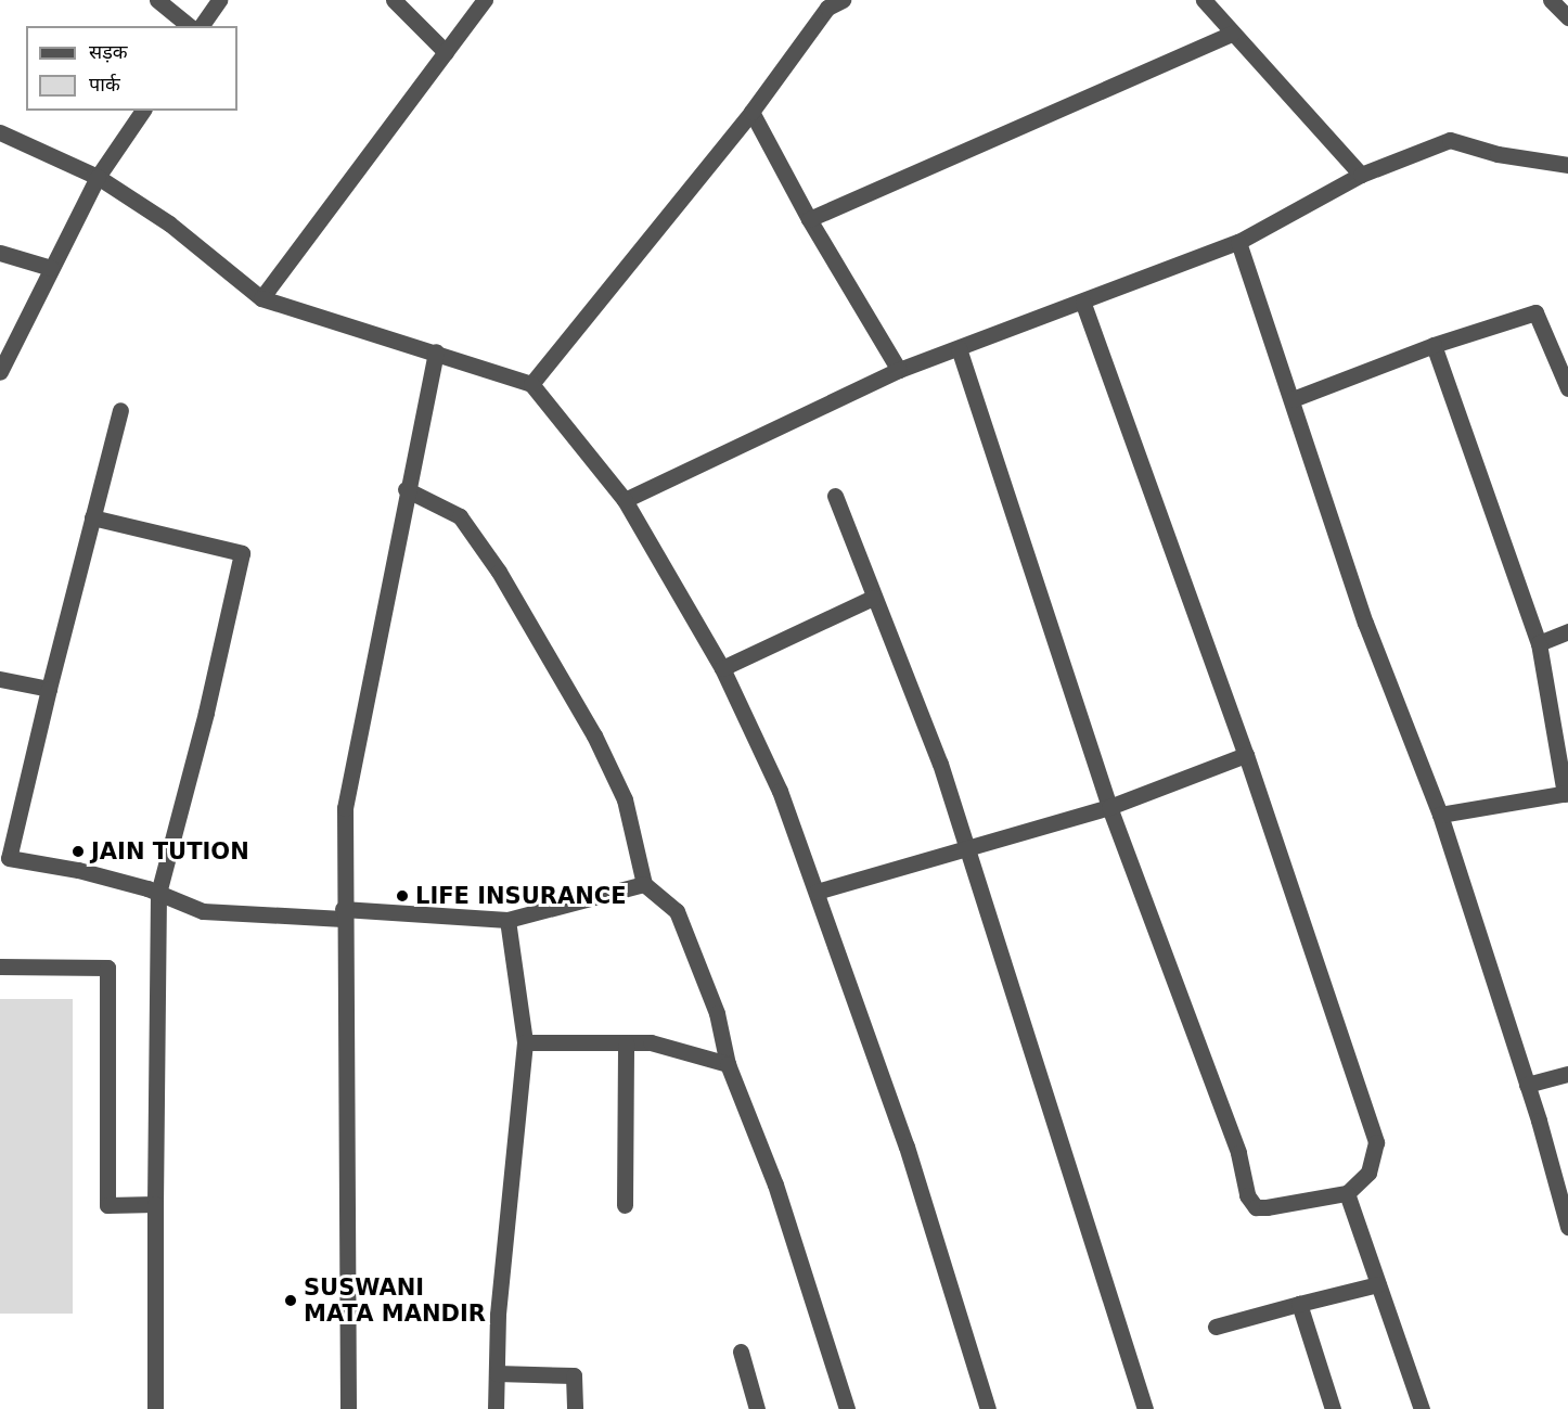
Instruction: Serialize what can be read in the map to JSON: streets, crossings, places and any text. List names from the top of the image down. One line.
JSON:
{"places":["JAIN TUTION","LIFE INSURANCE","SUSWANI MATA MANDIR"],"legend":["सड़क","पार्क"]}
